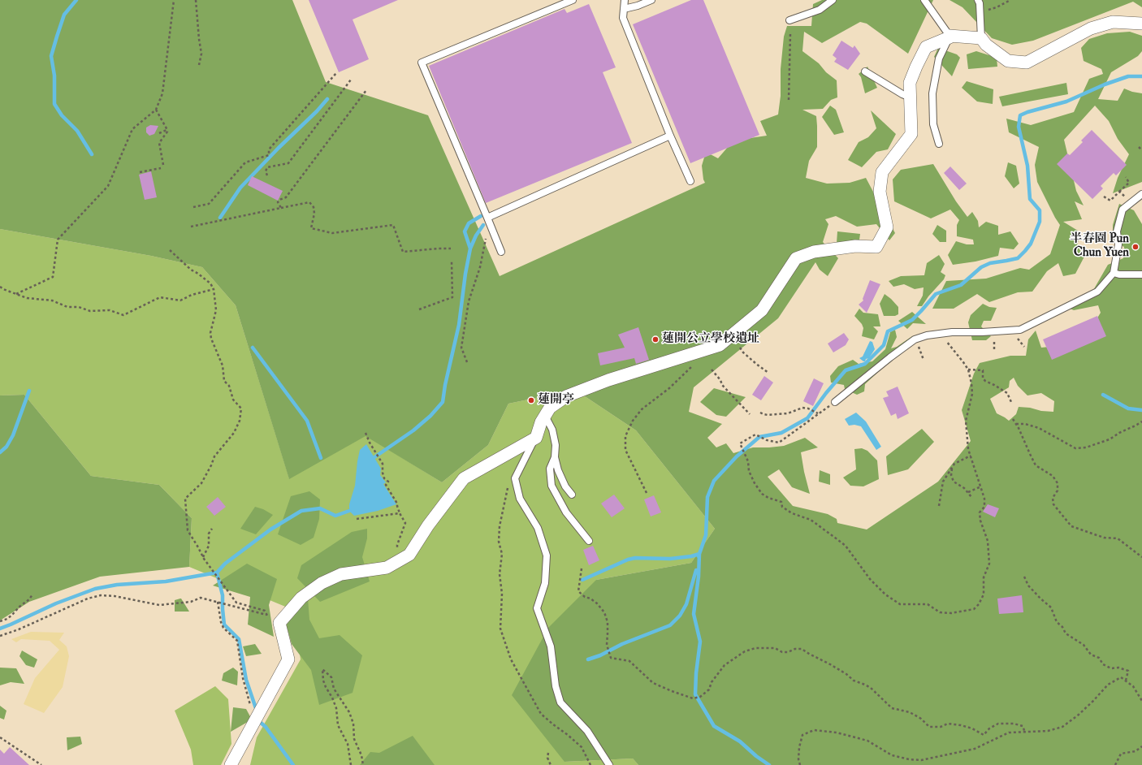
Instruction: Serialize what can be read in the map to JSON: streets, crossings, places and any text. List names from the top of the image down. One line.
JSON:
{"places":["半春園 Pun Chun Yuen","蓮開公立學校遺址","蓮開亭"]}
